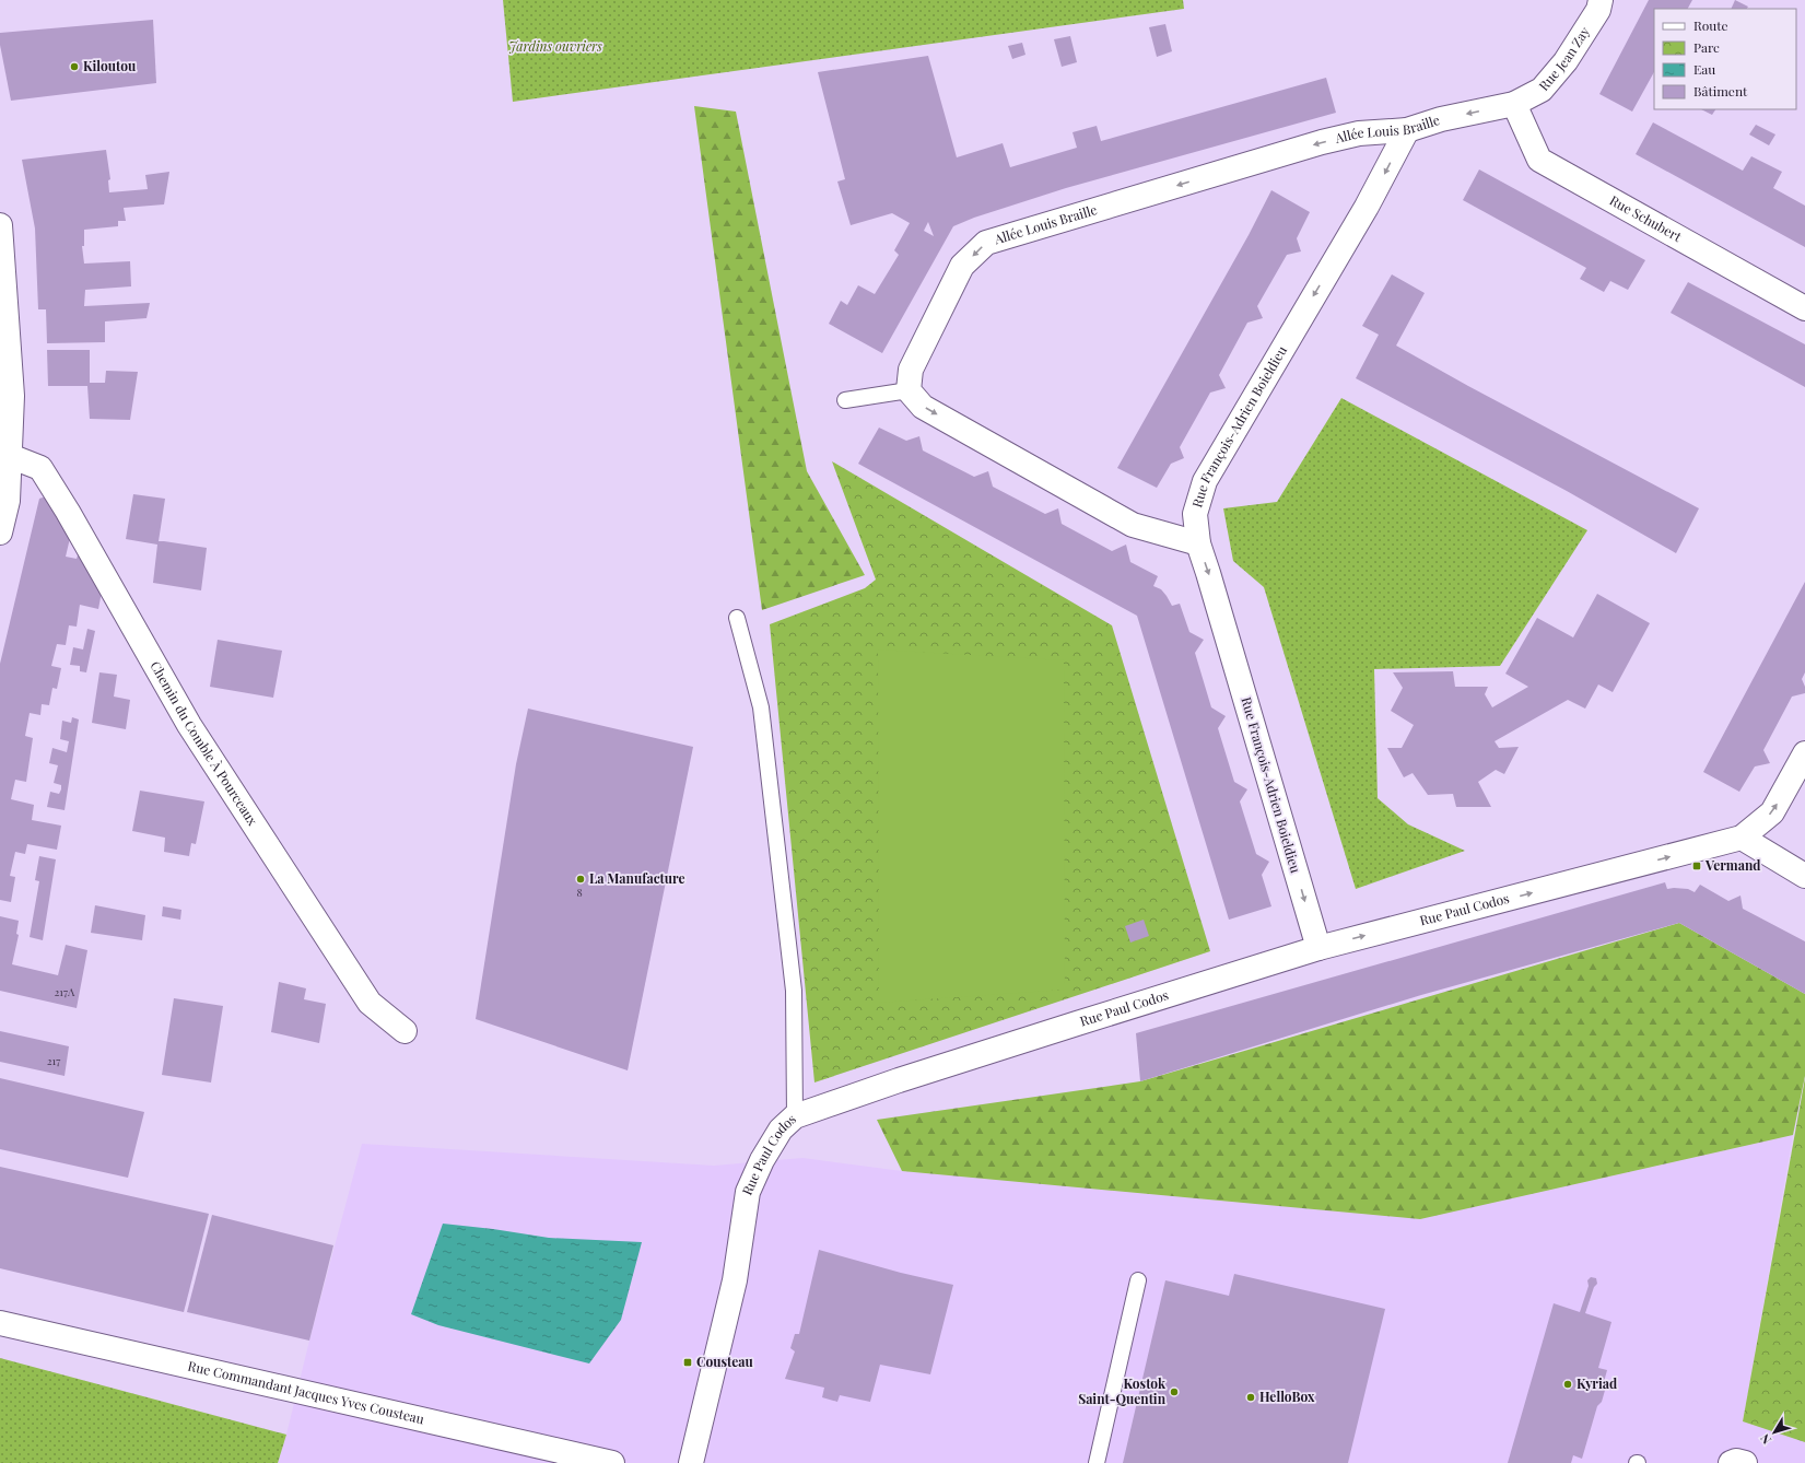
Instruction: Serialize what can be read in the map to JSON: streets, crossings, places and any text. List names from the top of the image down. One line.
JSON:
{"streets":{"street":["Rue Jean Zay","Allée Louis Braille","Rue Schubert","Rue François-Adrien Boieldieu","Chemin du Comble À Pourceaux","Rue Paul Codos","Rue Commandant Jacques Yves Cousteau"]},"crossings":[["Rue Jean Zay","Allée Louis Braille"],["Rue Jean Zay","Rue Schubert"],["Allée Louis Braille","Rue Schubert"],["Allée Louis Braille","Rue François-Adrien Boieldieu"],["Rue François-Adrien Boieldieu","Rue Paul Codos"]],"one_way":["Allée Louis Braille","Rue François-Adrien Boieldieu"],"parks":["Jardins ouvriers"],"places":{"other":["Kiloutou","La Manufacture","Kyriad","Kostok Saint-Quentin","HelloBox"],"transit":["Vermand","Cousteau"]},"house_numbers":["8","217A","217"],"legend":["Route","Parc","Eau","Bâtiment"],"north":"bottom left"}
